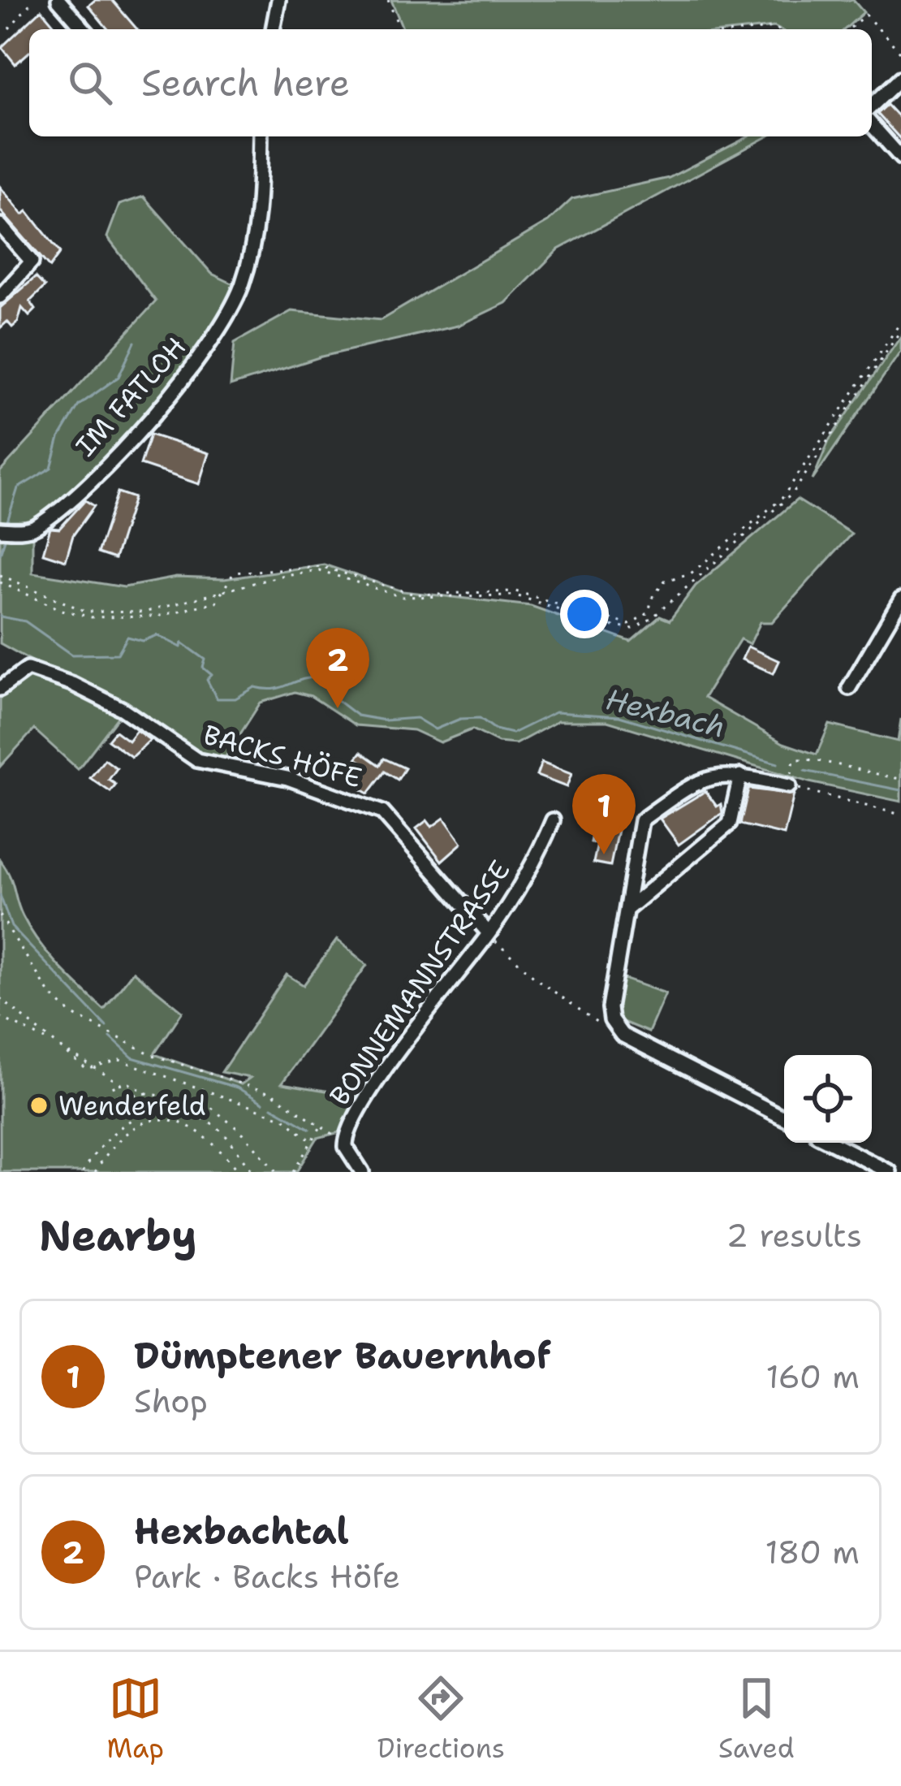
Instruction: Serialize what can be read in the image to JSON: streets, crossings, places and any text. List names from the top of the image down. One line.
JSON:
{"streets":{"street":["IM FATLOH","BACKS HÖFE","BONNEMANNSTRASSE"]},"crossings":[["BACKS HÖFE","BONNEMANNSTRASSE"]],"water":["Hexbach"],"places":["Wenderfeld"],"page":{"search":"Search here","pins":["2","1"],"heading":["Nearby","2 results"],"list":[{"mark":"1","name":"Dümptener Bauernhof","note":"Shop","value":"160 m"},{"mark":"2","name":"Hexbachtal","note":"Park · Backs Höfe","value":"180 m"}],"nav":["Map","Directions","Saved"]}}
